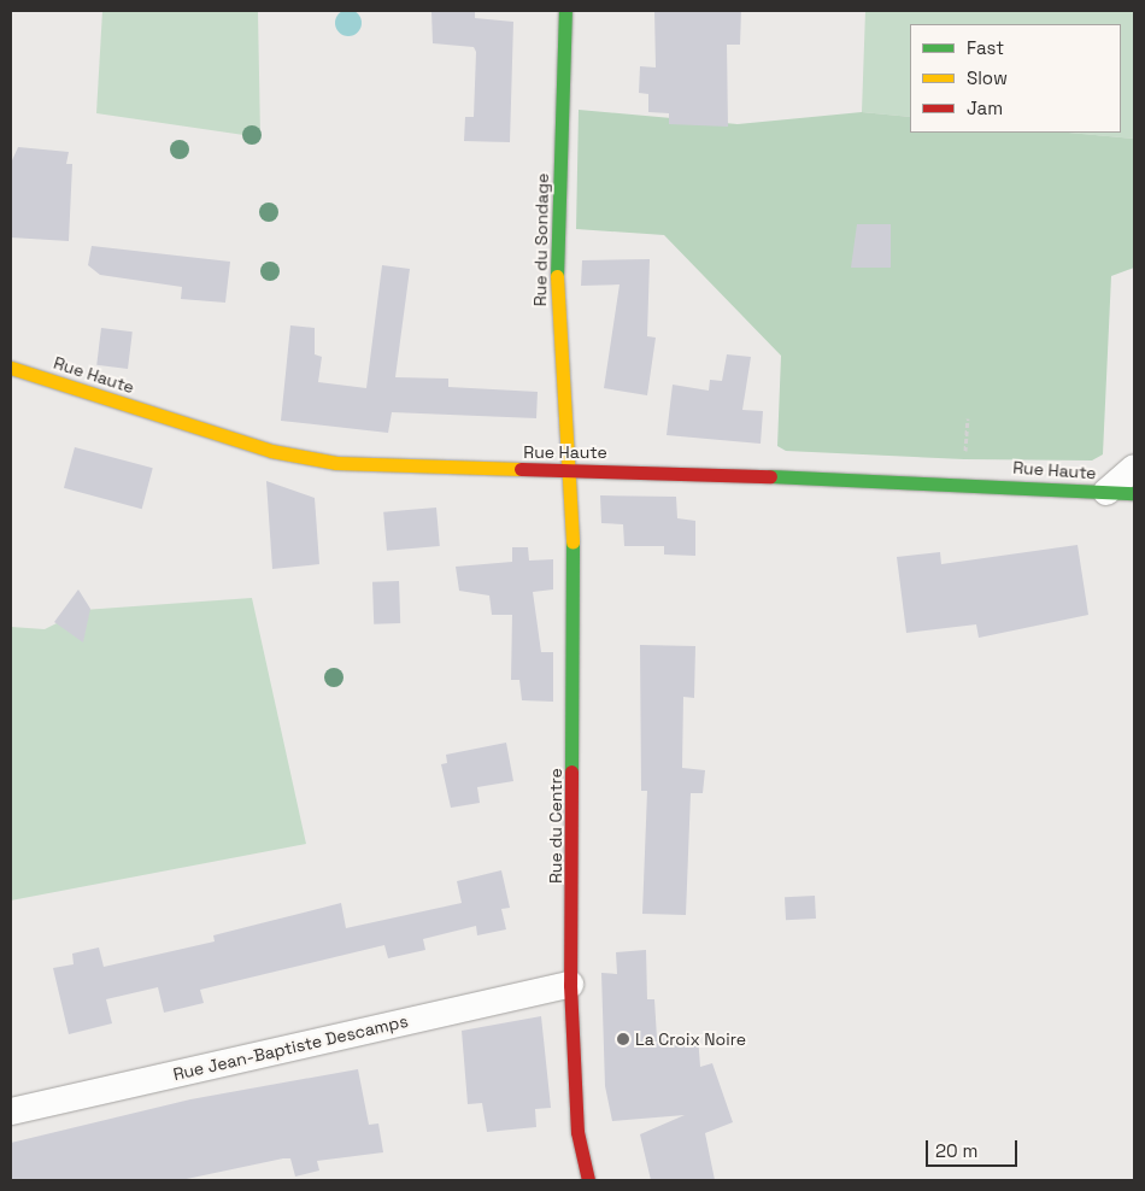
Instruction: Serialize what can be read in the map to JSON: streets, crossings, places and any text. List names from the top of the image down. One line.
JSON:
{"streets":{"street":["Rue du Sondage","Rue Haute","Rue du Centre","Rue Jean-Baptiste Descamps"]},"crossings":[["Rue du Sondage","Rue Haute"],["Rue du Sondage","Rue du Centre"],["Rue Haute","Rue du Centre"],["Rue du Centre","Rue Jean-Baptiste Descamps"]],"places":["La Croix Noire"],"legend":["Fast","Slow","Jam"],"scale_bar":"20 m"}
